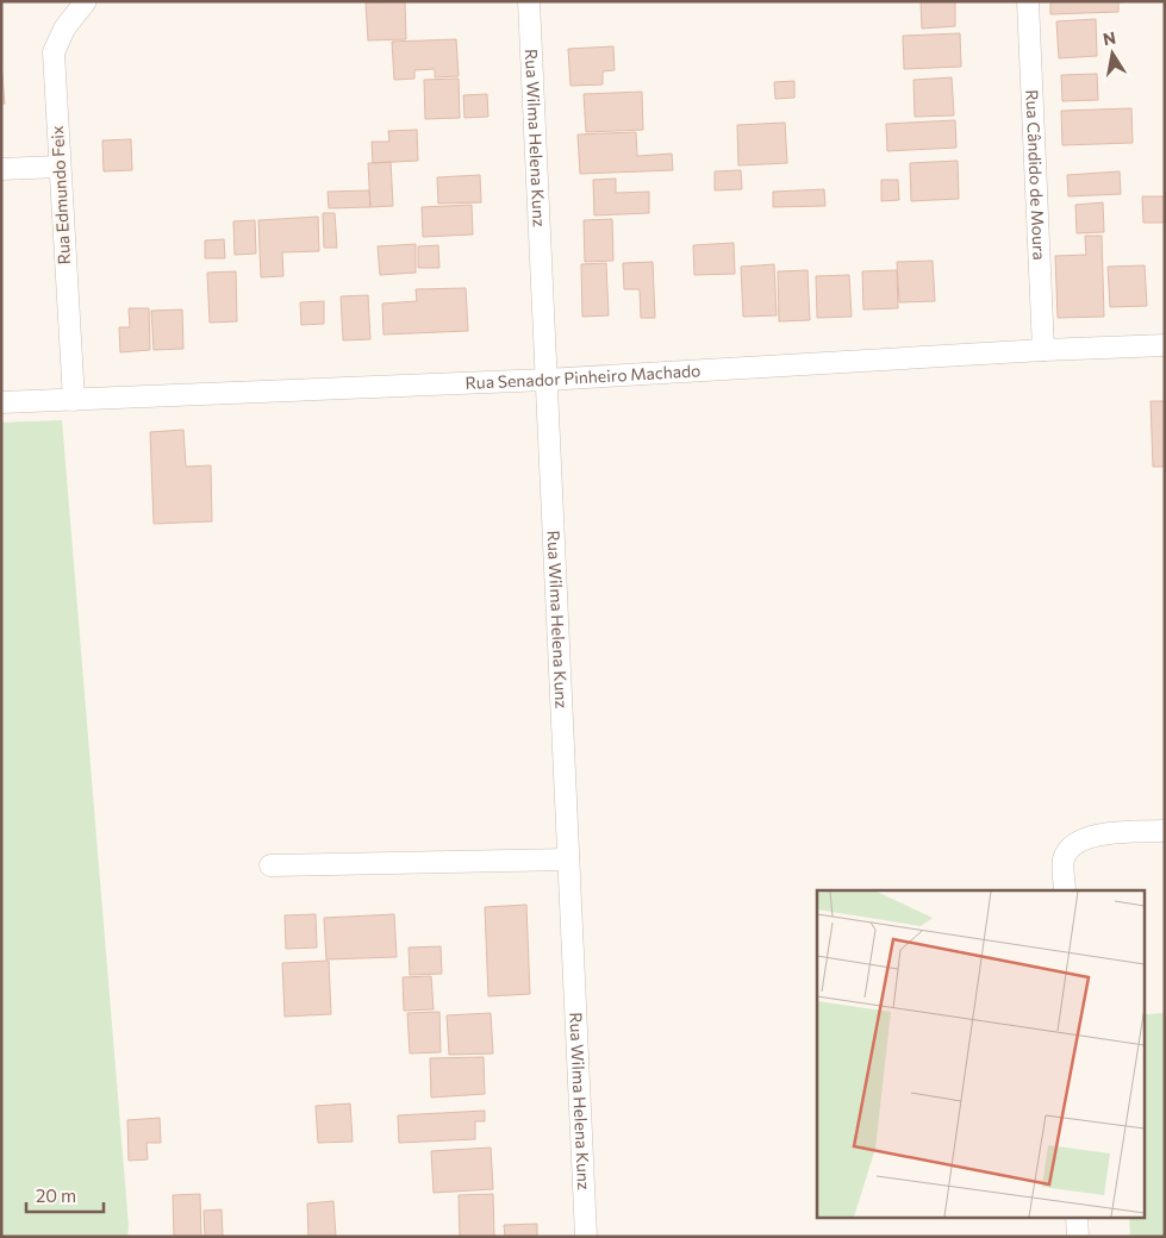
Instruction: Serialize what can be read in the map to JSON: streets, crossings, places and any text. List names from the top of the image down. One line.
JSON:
{"streets":{"street":["Rua Wilma Helena Kunz","Rua Cândido de Moura","Rua Edmundo Feix","Rua Senador Pinheiro Machado"]},"crossings":[["Rua Wilma Helena Kunz","Rua Senador Pinheiro Machado"],["Rua Cândido de Moura","Rua Senador Pinheiro Machado"],["Rua Edmundo Feix","Rua Senador Pinheiro Machado"]],"scale_bar":"20 m","north":"top"}
